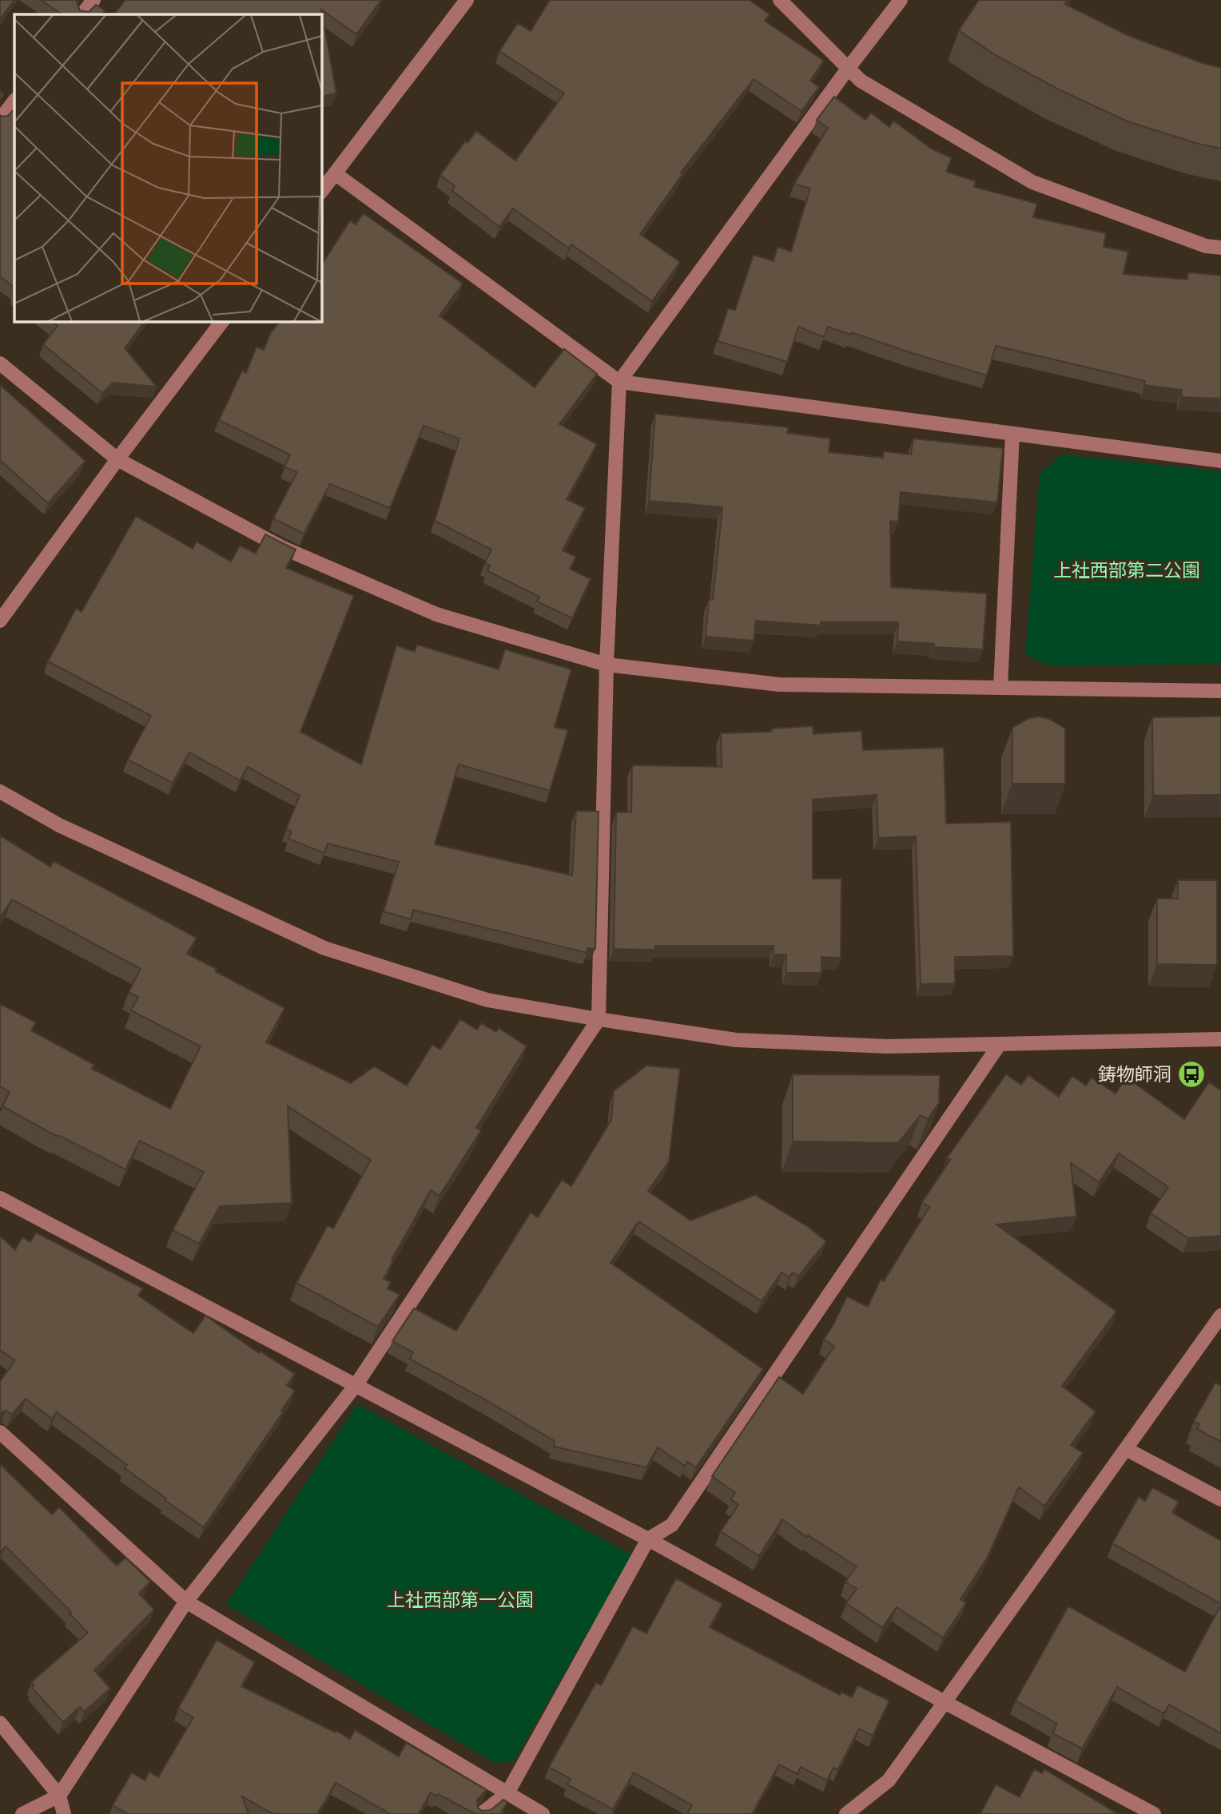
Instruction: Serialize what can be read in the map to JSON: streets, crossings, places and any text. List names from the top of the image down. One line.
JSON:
{"parks":["上社西部第二公園","上社西部第一公園"],"places":{"bus stop":["鋳物師洞"]}}
